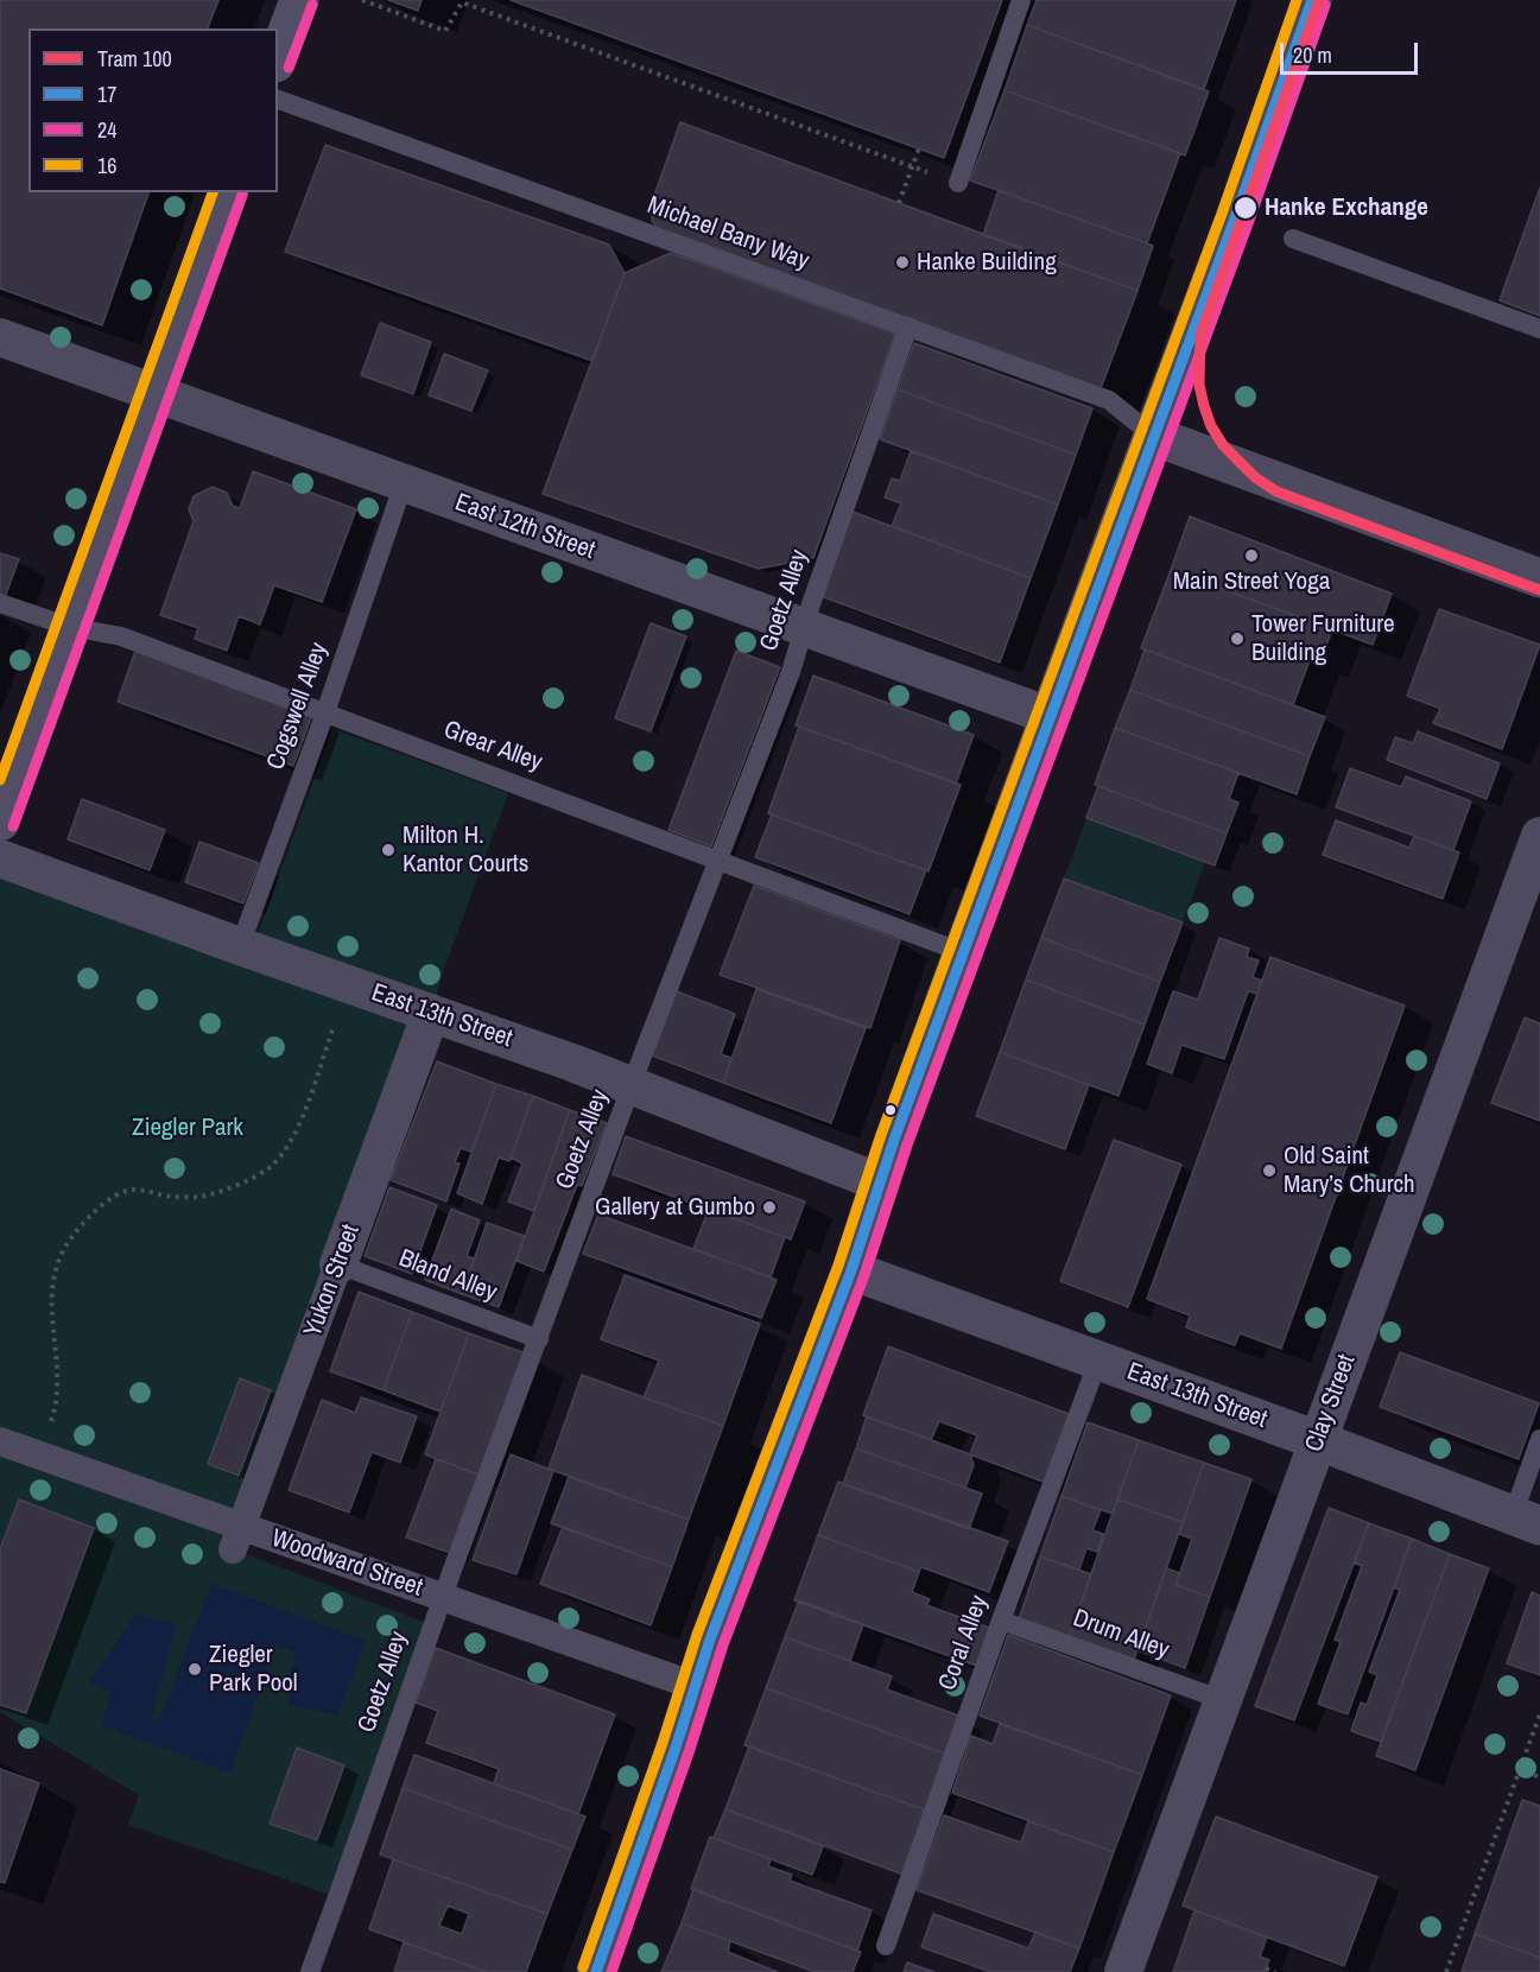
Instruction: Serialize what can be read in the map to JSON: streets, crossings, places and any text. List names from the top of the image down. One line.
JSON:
{"streets":{"street":["East 12th Street","East 13th Street","Yukon Street","Clay Street","Woodward Street"],"lane":["Michael Bany Way","Goetz Alley","Cogswell Alley","Grear Alley","Bland Alley","Drum Alley","Coral Alley"]},"crossings":[["Michael Bany Way","Goetz Alley"],["East 12th Street","Goetz Alley"],["East 12th Street","Cogswell Alley"],["Goetz Alley","Grear Alley"],["Goetz Alley","East 13th Street"],["Goetz Alley","Bland Alley"],["Goetz Alley","Woodward Street"],["Cogswell Alley","Grear Alley"],["Cogswell Alley","East 13th Street"],["East 13th Street","Yukon Street"],["East 13th Street","Clay Street"],["East 13th Street","Coral Alley"],["Bland Alley","Yukon Street"],["Yukon Street","Woodward Street"],["Clay Street","Drum Alley"],["Drum Alley","Coral Alley"]],"parks":["Ziegler Park"],"places":["Hanke Exchange","Hanke Building","Main Street Yoga","Tower Furniture Building","Milton H. Kantor Courts","Old Saint Mary’s Church","Gallery at Gumbo","Ziegler Park Pool"],"lines":["tram line 100","transit line 17","transit line 16","transit line 24"],"legend":["Tram 100","17","24","16"],"scale_bar":"20 m"}
